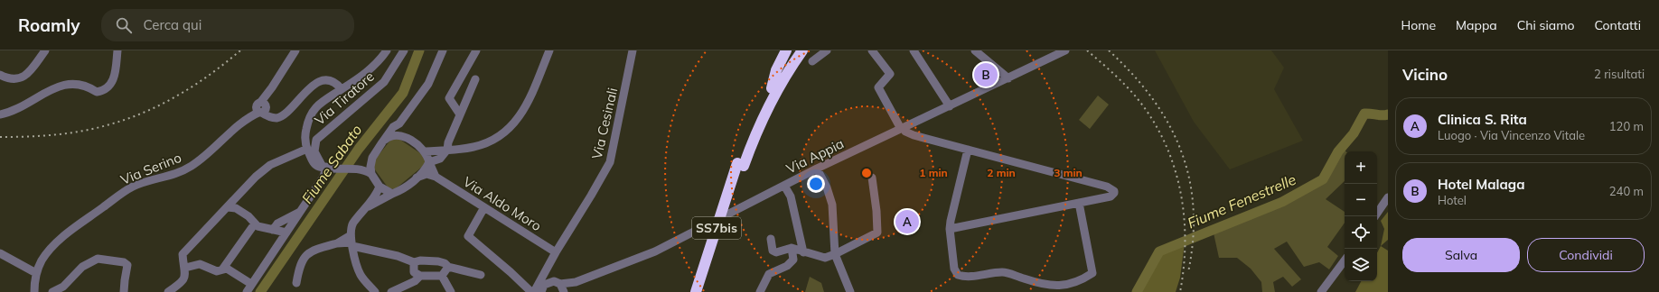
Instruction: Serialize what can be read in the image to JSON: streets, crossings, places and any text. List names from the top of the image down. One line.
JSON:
{"streets":{"highway":["SS7bis"],"street":["Via Tiratore","Via Cesinali","Via Appia","Via Serino","Via Aldo Moro"]},"crossings":[["Via Cesinali","Via Aldo Moro"]],"water":["Fiume Sabato","Fiume Fenestrelle"],"page":{"header":"Roamly","search":"Cerca qui","nav":["Home","Mappa","Chi siamo","Contatti"],"heading":["Vicino","2 risultati"],"pins":["B","A"],"list":[{"mark":"A","name":"Clinica S. Rita","note":"Luogo · Via Vincenzo Vitale","value":"120 m"},{"mark":"B","name":"Hotel Malaga","note":"Hotel","value":"240 m"}],"map_buttons":["+","−"],"buttons":["Salva","Condividi"]},"rings":["1 min","2 min","3 min"]}
